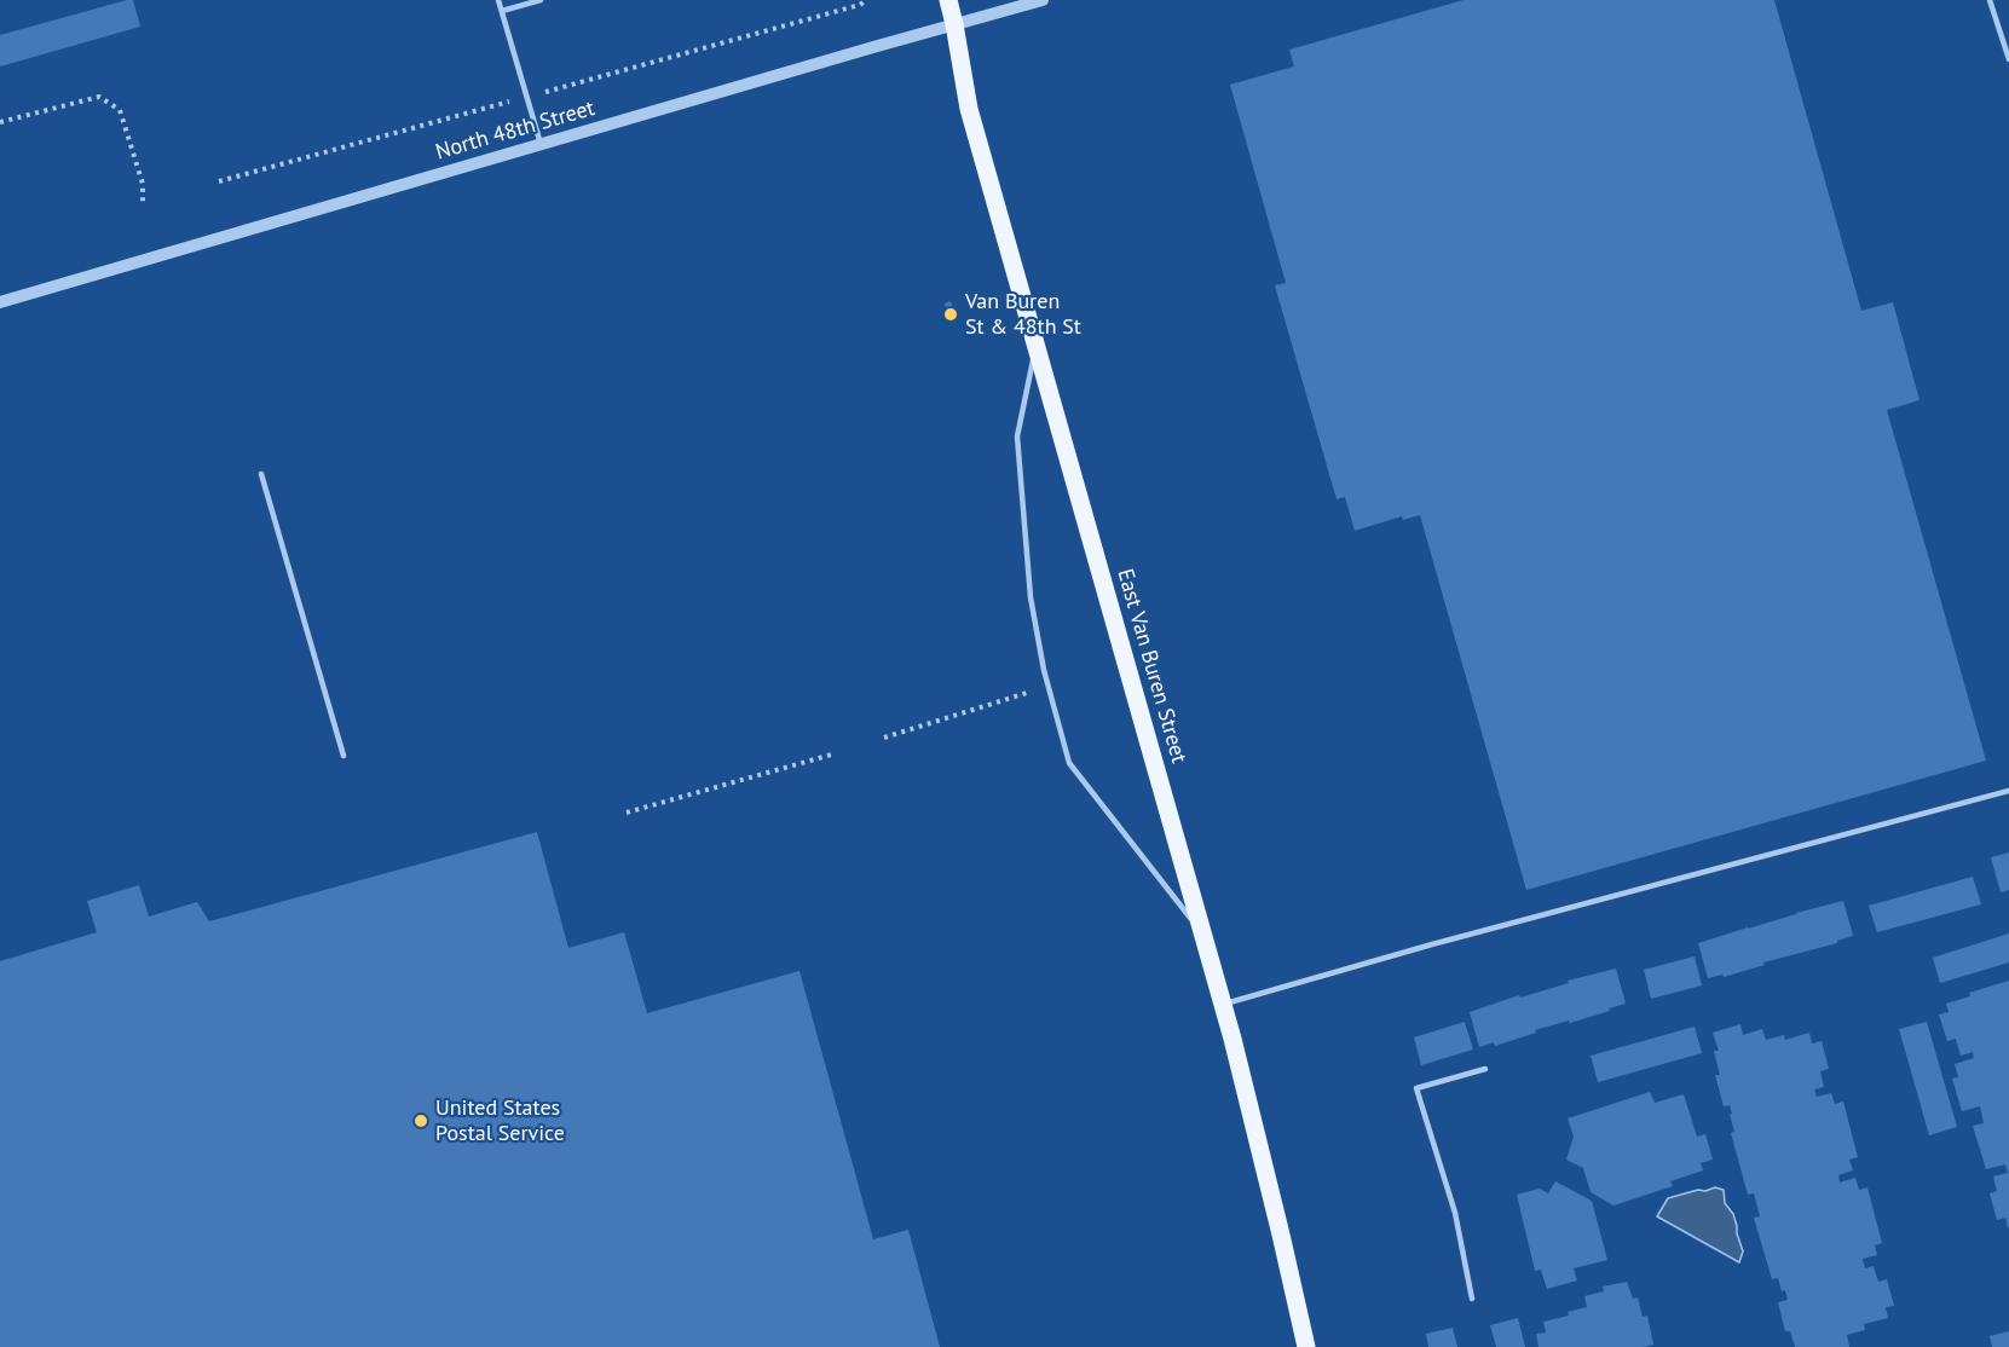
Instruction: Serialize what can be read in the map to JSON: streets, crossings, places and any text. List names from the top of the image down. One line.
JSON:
{"streets":{"main road":["East Van Buren Street"],"street":["North 48th Street"]},"crossings":[["North 48th Street","East Van Buren Street"]],"places":["Van Buren St & 48th St","United States Postal Service"]}
